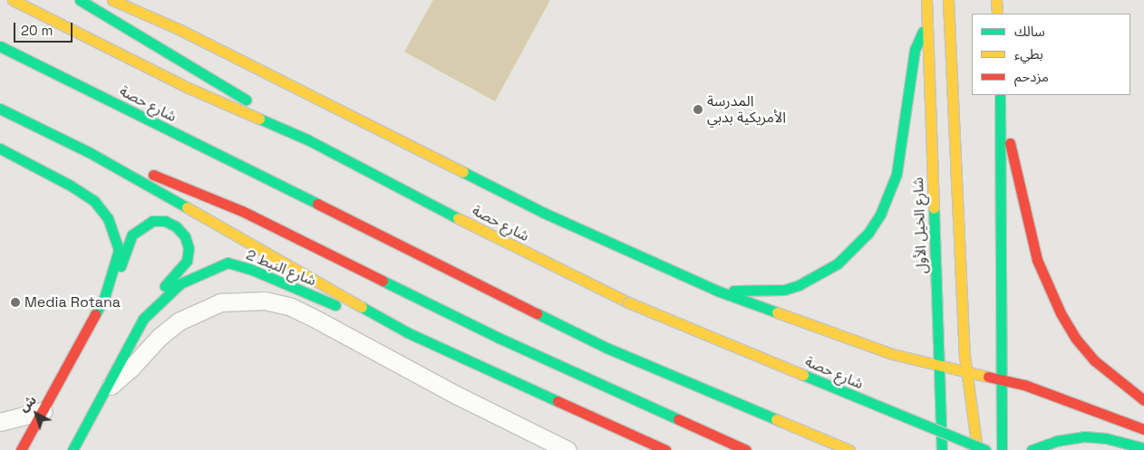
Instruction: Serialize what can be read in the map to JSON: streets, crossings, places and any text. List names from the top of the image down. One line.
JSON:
{"streets":{"main road":["شارع حصة","شارع الخيل الأول","شارع النبط 2"]},"places":["المدرسة الأمريكية بدبي","Media Rotana"],"legend":["سالك","بطيء","مزدحم"],"scale_bar":"20 m","north":"top left"}
